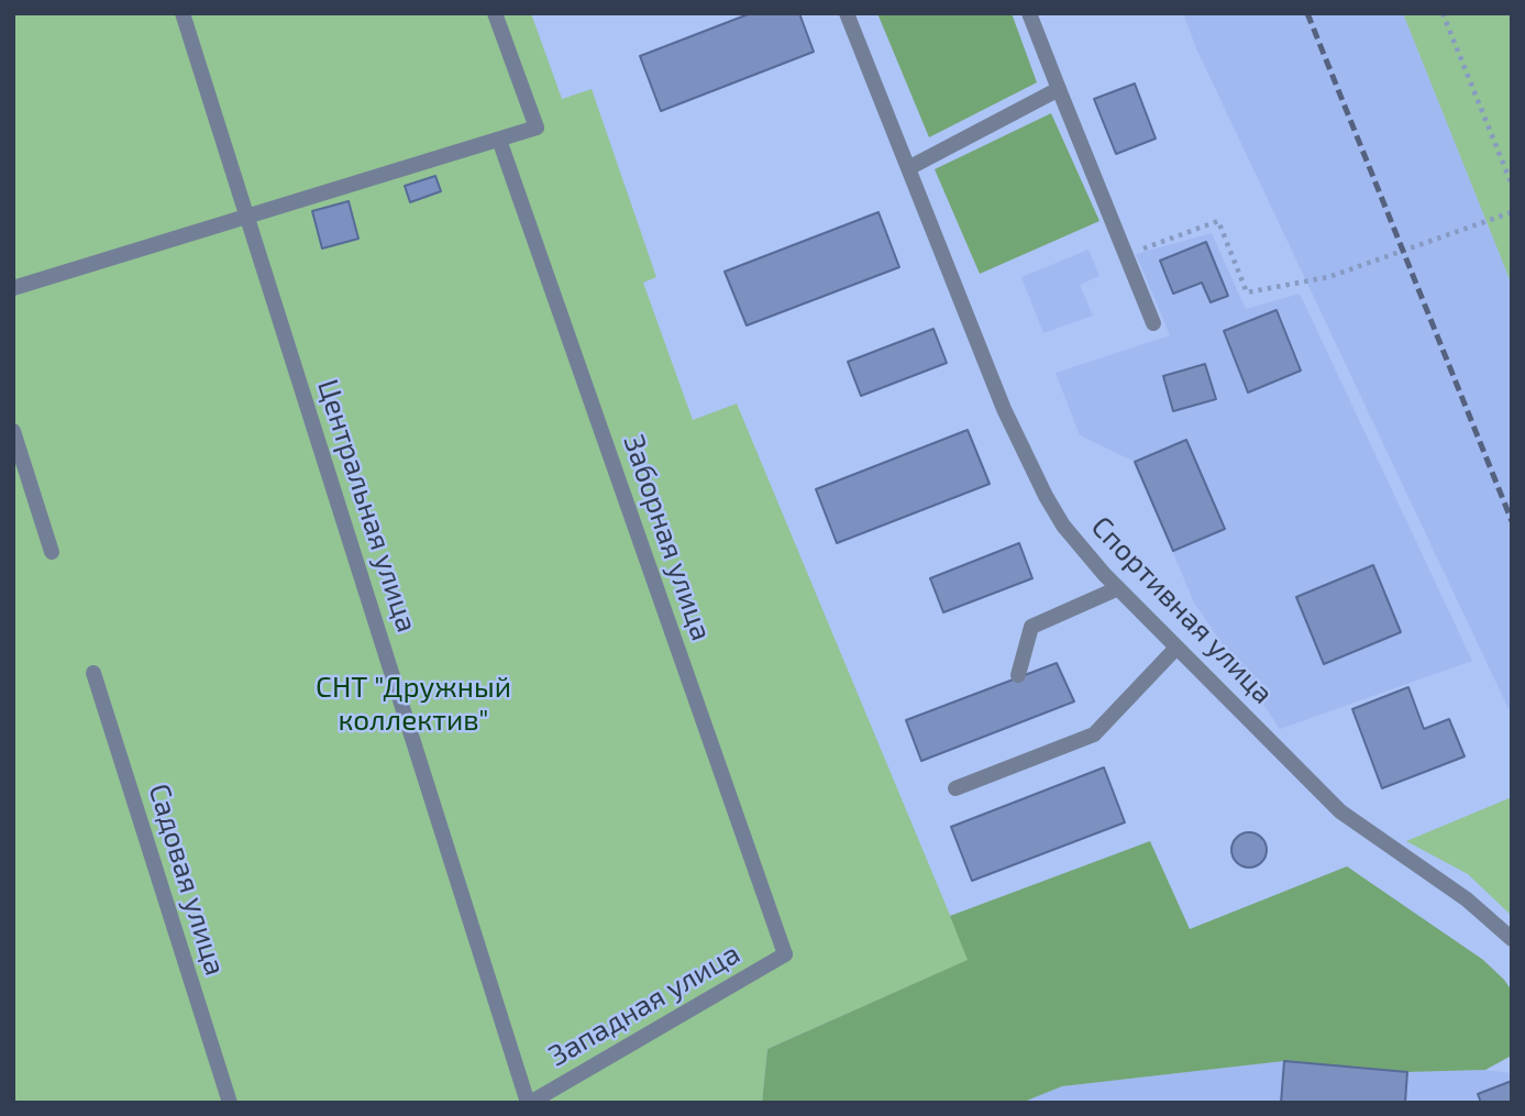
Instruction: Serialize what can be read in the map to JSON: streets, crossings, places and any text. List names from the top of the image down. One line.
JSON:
{"streets":{"street":["Центральная улица","Заборная улица","Спортивная улица","Садовая улица","Западная улица"]},"crossings":[["Центральная улица","Западная улица"],["Заборная улица","Западная улица"]],"parks":["СНТ \"Дружный коллектив\""]}
